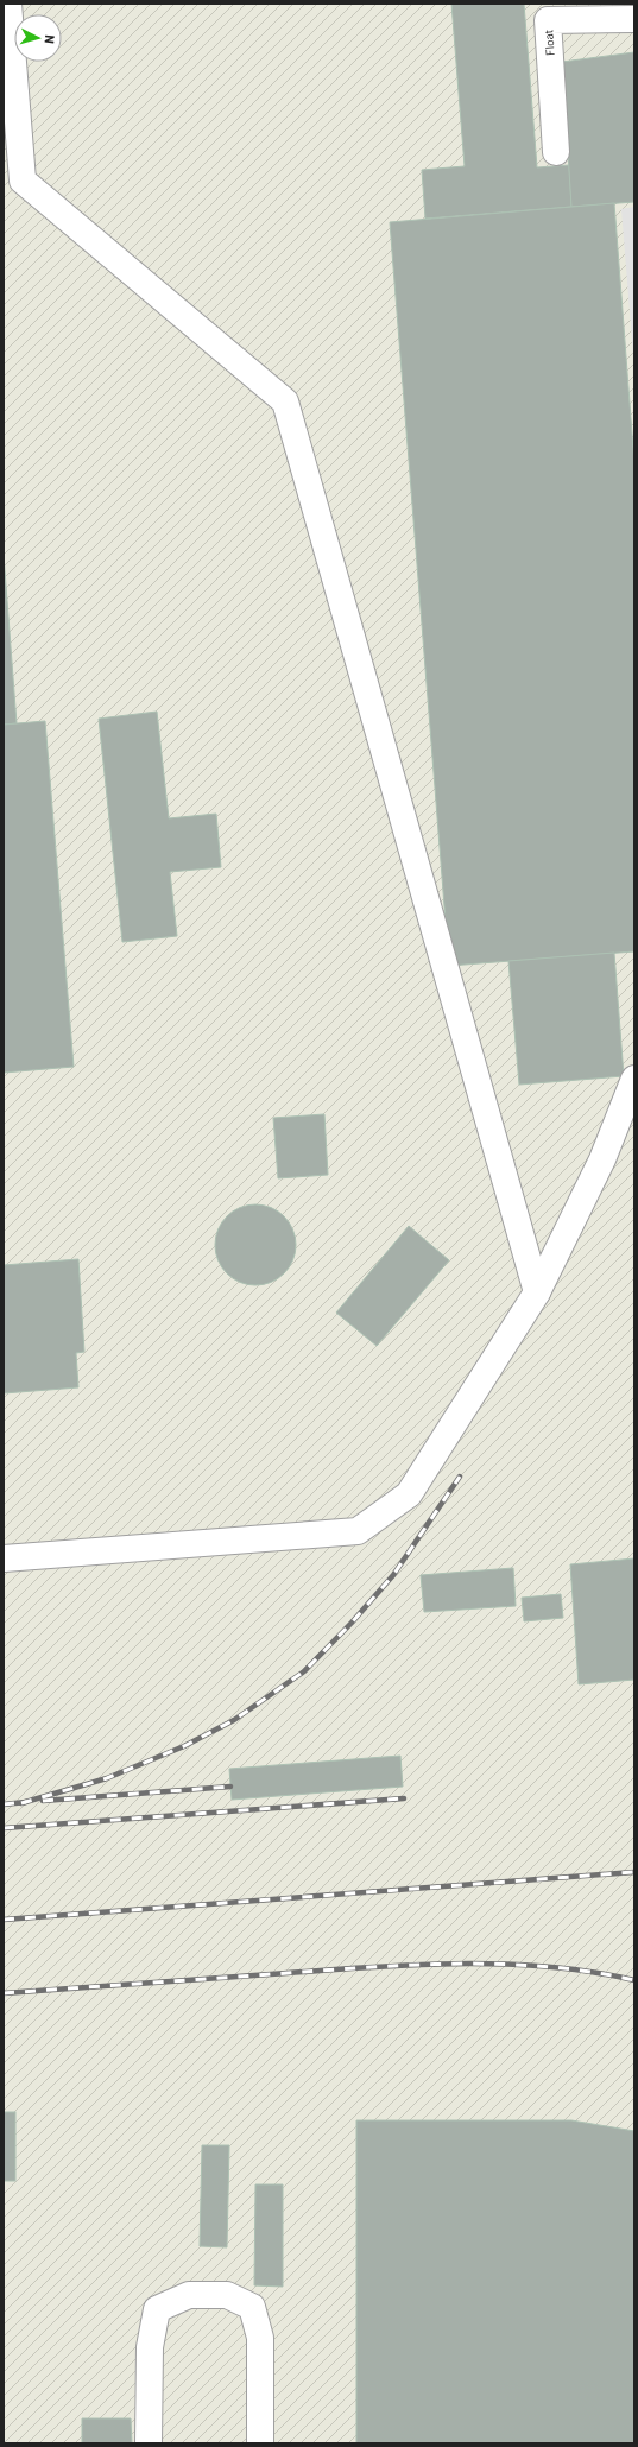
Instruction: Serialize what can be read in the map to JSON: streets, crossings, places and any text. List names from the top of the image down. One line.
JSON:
{"streets":{"lane":["Float"]},"north":"right"}
